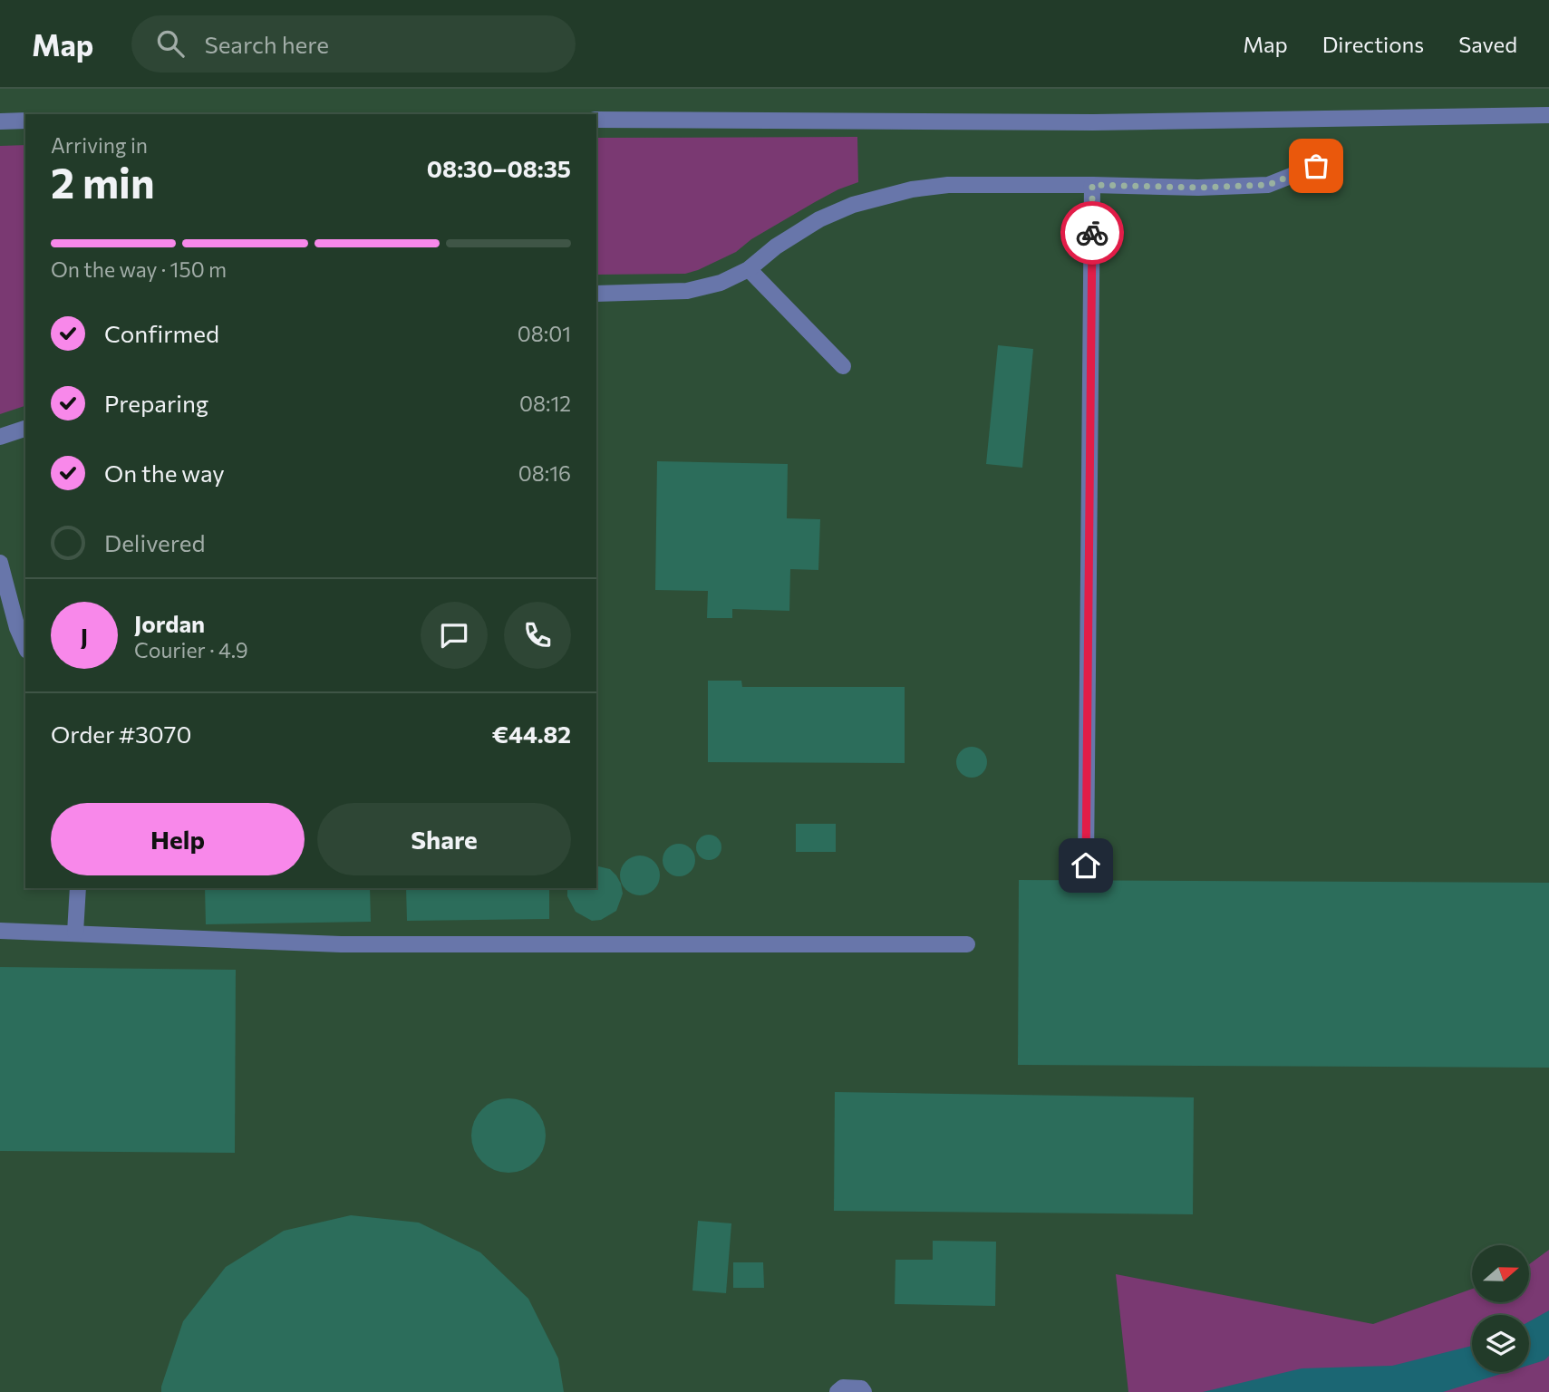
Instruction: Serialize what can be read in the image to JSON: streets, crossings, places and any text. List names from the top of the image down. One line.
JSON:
{"north":"right","page":{"header":"Map","search":"Search here","nav":["Map","Directions","Saved"],"heading":["2 min","Arriving in","08:30–08:35"],"panel":["Jordan","Courier · 4.9","Order #3070","€44.82"],"bar":"On the way · 150 m","list":[["Confirmed","08:01"],["Preparing","08:12"],["On the way","08:16"],"Delivered"],"round":"J","buttons":["Help","Share"]}}
